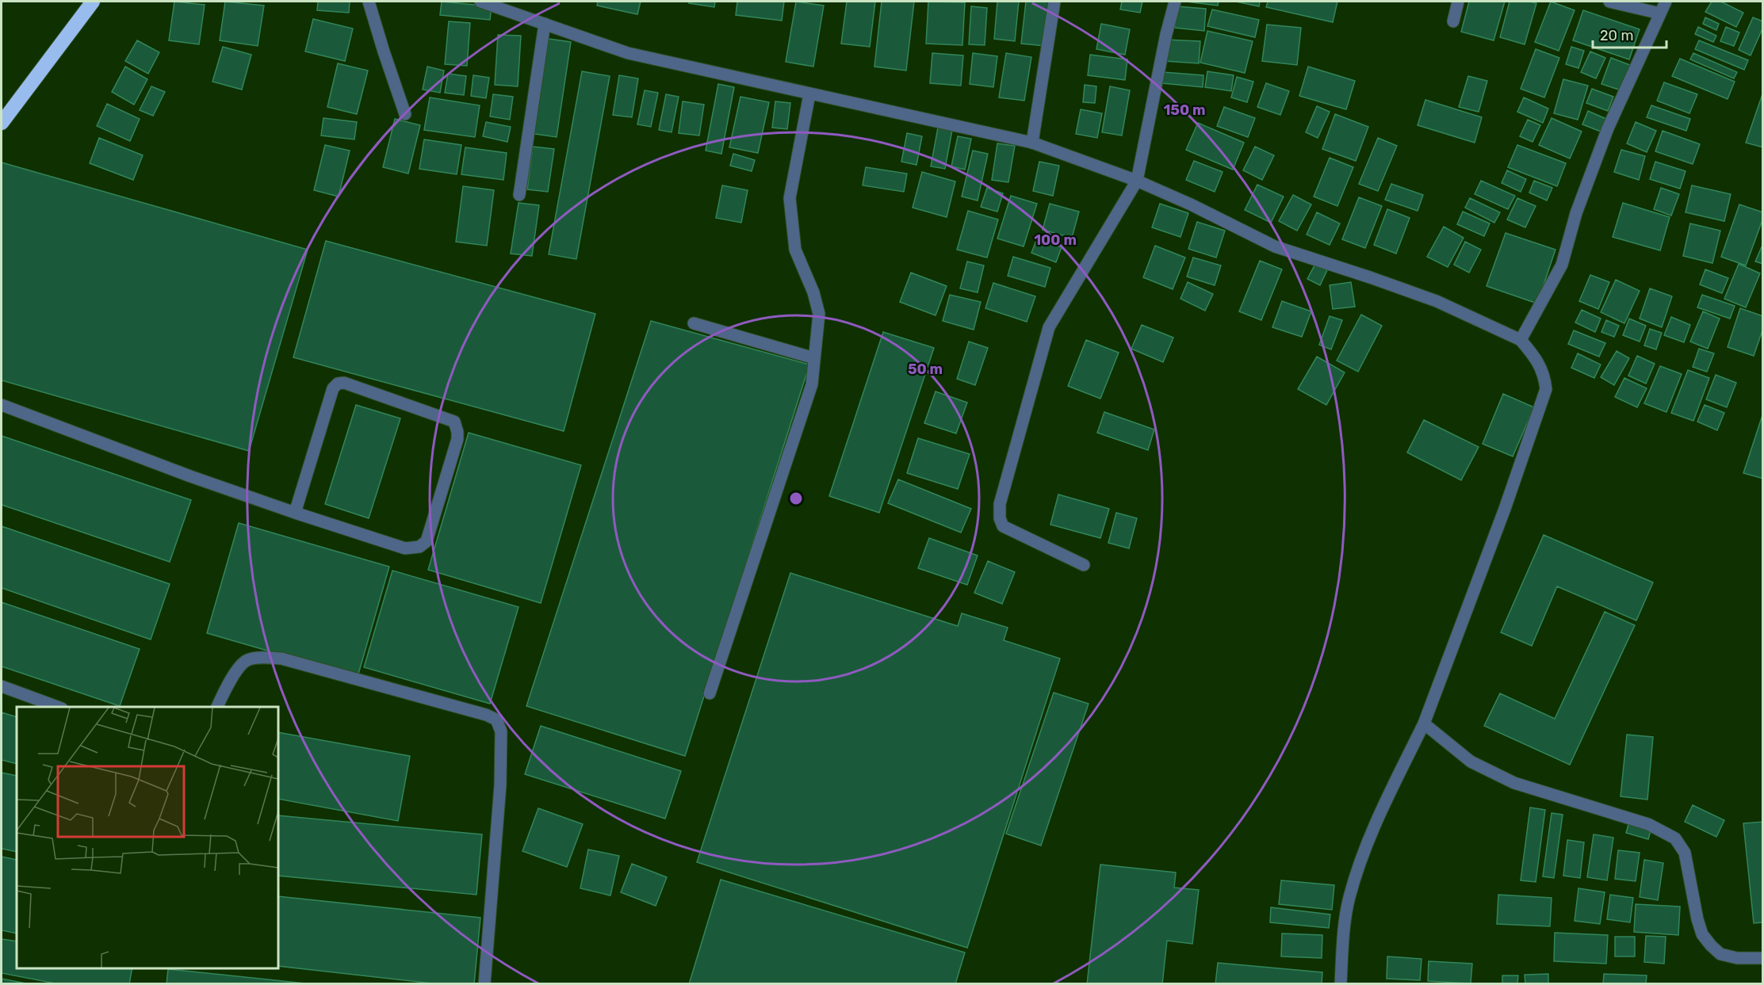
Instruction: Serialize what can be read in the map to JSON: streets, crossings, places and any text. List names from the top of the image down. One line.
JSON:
{"scale_bar":"20 m","rings":["150 m","100 m","50 m"]}
